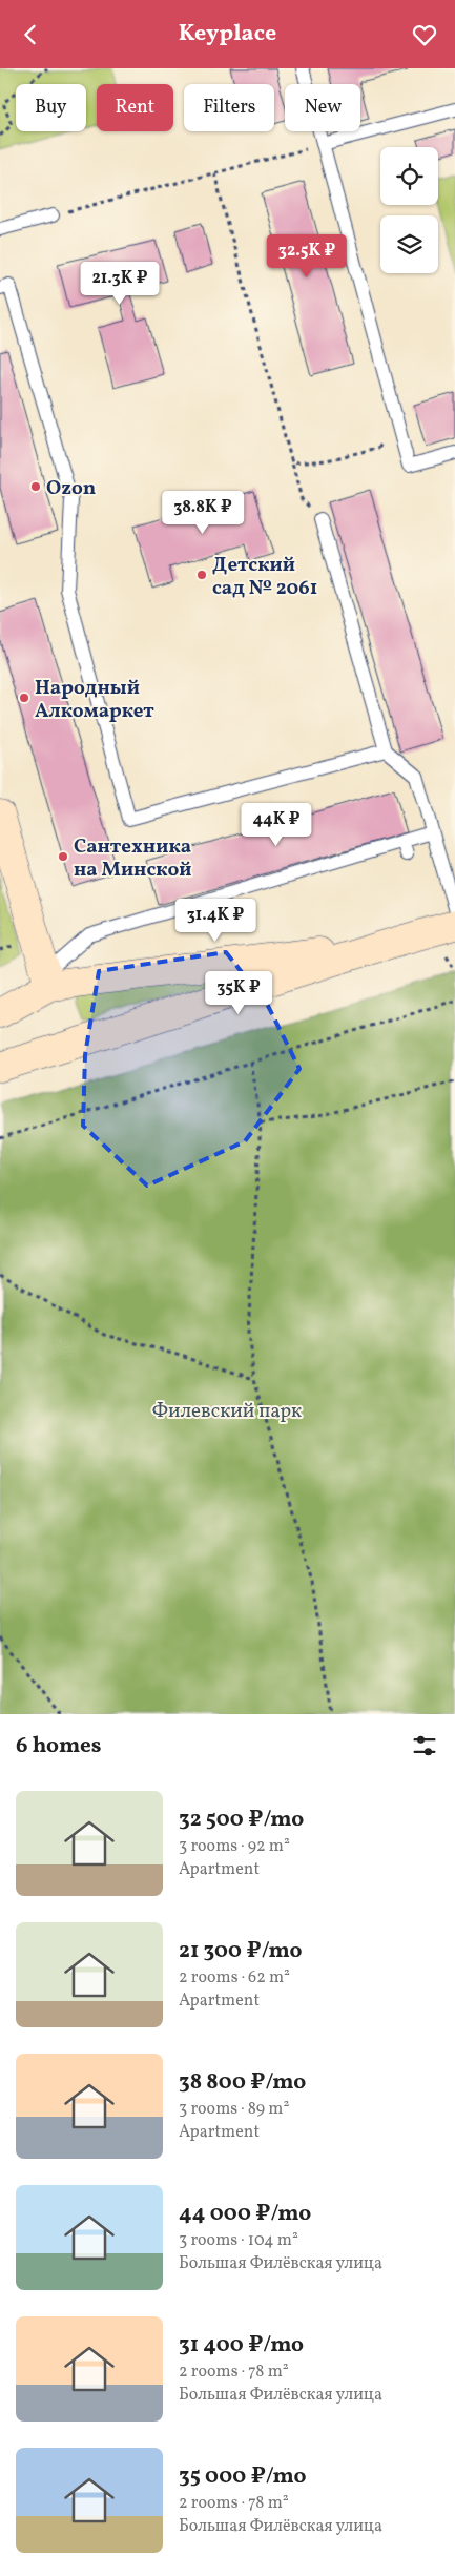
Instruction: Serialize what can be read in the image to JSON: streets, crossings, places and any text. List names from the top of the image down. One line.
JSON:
{"parks":["Филевский парк"],"places":["Ozon","Детский сад № 2061","Народный Алкомаркет","Сантехника на Минской"],"page":{"header":"Keyplace","chip":["Buy","Rent","Filters","New"],"price":["32.5K ₽","21.3K ₽","38.8K ₽","44K ₽","31.4K ₽","35K ₽"],"heading":"6 homes","list":[{"name":"32 500 ₽/mo","note":"3 rooms · 92 m² · Apartment"},{"name":"21 300 ₽/mo","note":"2 rooms · 62 m² · Apartment"},{"name":"38 800 ₽/mo","note":"3 rooms · 89 m² · Apartment"},{"name":"44 000 ₽/mo","note":"3 rooms · 104 m² · Большая Филёвская улица"},{"name":"31 400 ₽/mo","note":"2 rooms · 78 m² · Большая Филёвская улица"},{"name":"35 000 ₽/mo","note":"2 rooms · 78 m² · Большая Филёвская улица"}]}}
